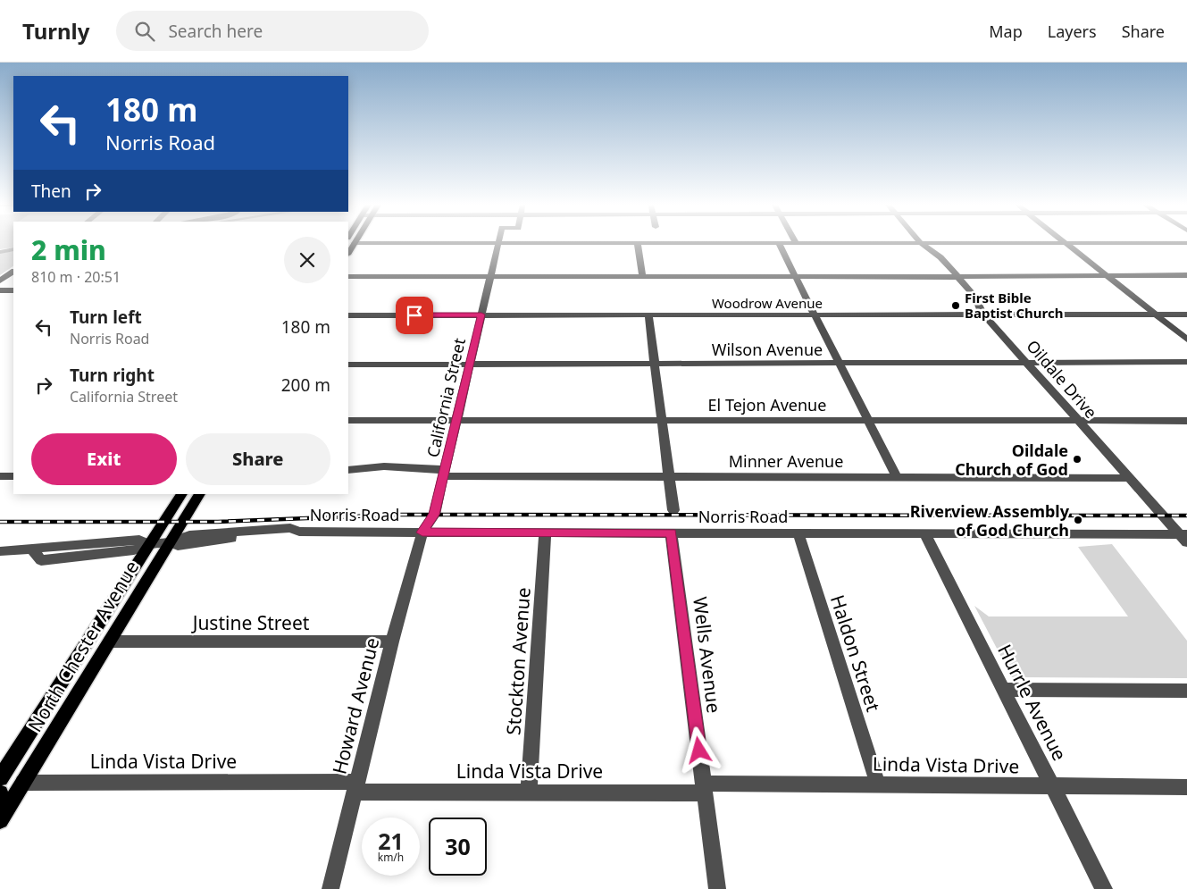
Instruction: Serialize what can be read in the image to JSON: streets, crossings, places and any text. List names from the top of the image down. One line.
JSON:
{"streets":{"main road":["North Chester Avenue"],"street":["Woodrow Avenue","Wilson Avenue","Oildale Drive","California Street","El Tejon Avenue","Minner Avenue","Norris Road","Justine Street","Haldon Street","Wells Avenue","Stockton Avenue","Hurrle Avenue","Howard Avenue","Linda Vista Drive"]},"crossings":[["Woodrow Avenue","Oildale Drive"],["Woodrow Avenue","California Street"],["Wilson Avenue","Oildale Drive"],["Wilson Avenue","California Street"],["Oildale Drive","El Tejon Avenue"],["Oildale Drive","Minner Avenue"],["Oildale Drive","Norris Road"],["California Street","El Tejon Avenue"],["California Street","Minner Avenue"],["California Street","Norris Road"],["California Street","Howard Avenue"],["Norris Road","North Chester Avenue"],["Norris Road","Haldon Street"],["Norris Road","Wells Avenue"],["Norris Road","Stockton Avenue"],["Norris Road","Hurrle Avenue"],["Norris Road","Howard Avenue"],["Justine Street","North Chester Avenue"],["Justine Street","Howard Avenue"],["North Chester Avenue","Linda Vista Drive"],["Haldon Street","Linda Vista Drive"],["Wells Avenue","Linda Vista Drive"],["Stockton Avenue","Linda Vista Drive"],["Hurrle Avenue","Linda Vista Drive"],["Howard Avenue","Linda Vista Drive"]],"places":["First Bible Baptist Church","Oildale Church of God","Riverview Assembly of God Church"],"page":{"header":"Turnly","search":"Search here","nav":["Map","Layers","Share"],"turn":["180 m","Norris Road"],"then":"Then","heading":["2 min","810 m · 20:51"],"list":[{"name":"Turn left","note":"Norris Road","value":"180 m"},{"name":"Turn right","note":"California Street","value":"200 m"}],"buttons":["Exit","Share"],"speed":"21 km/h","limit":"30"}}
